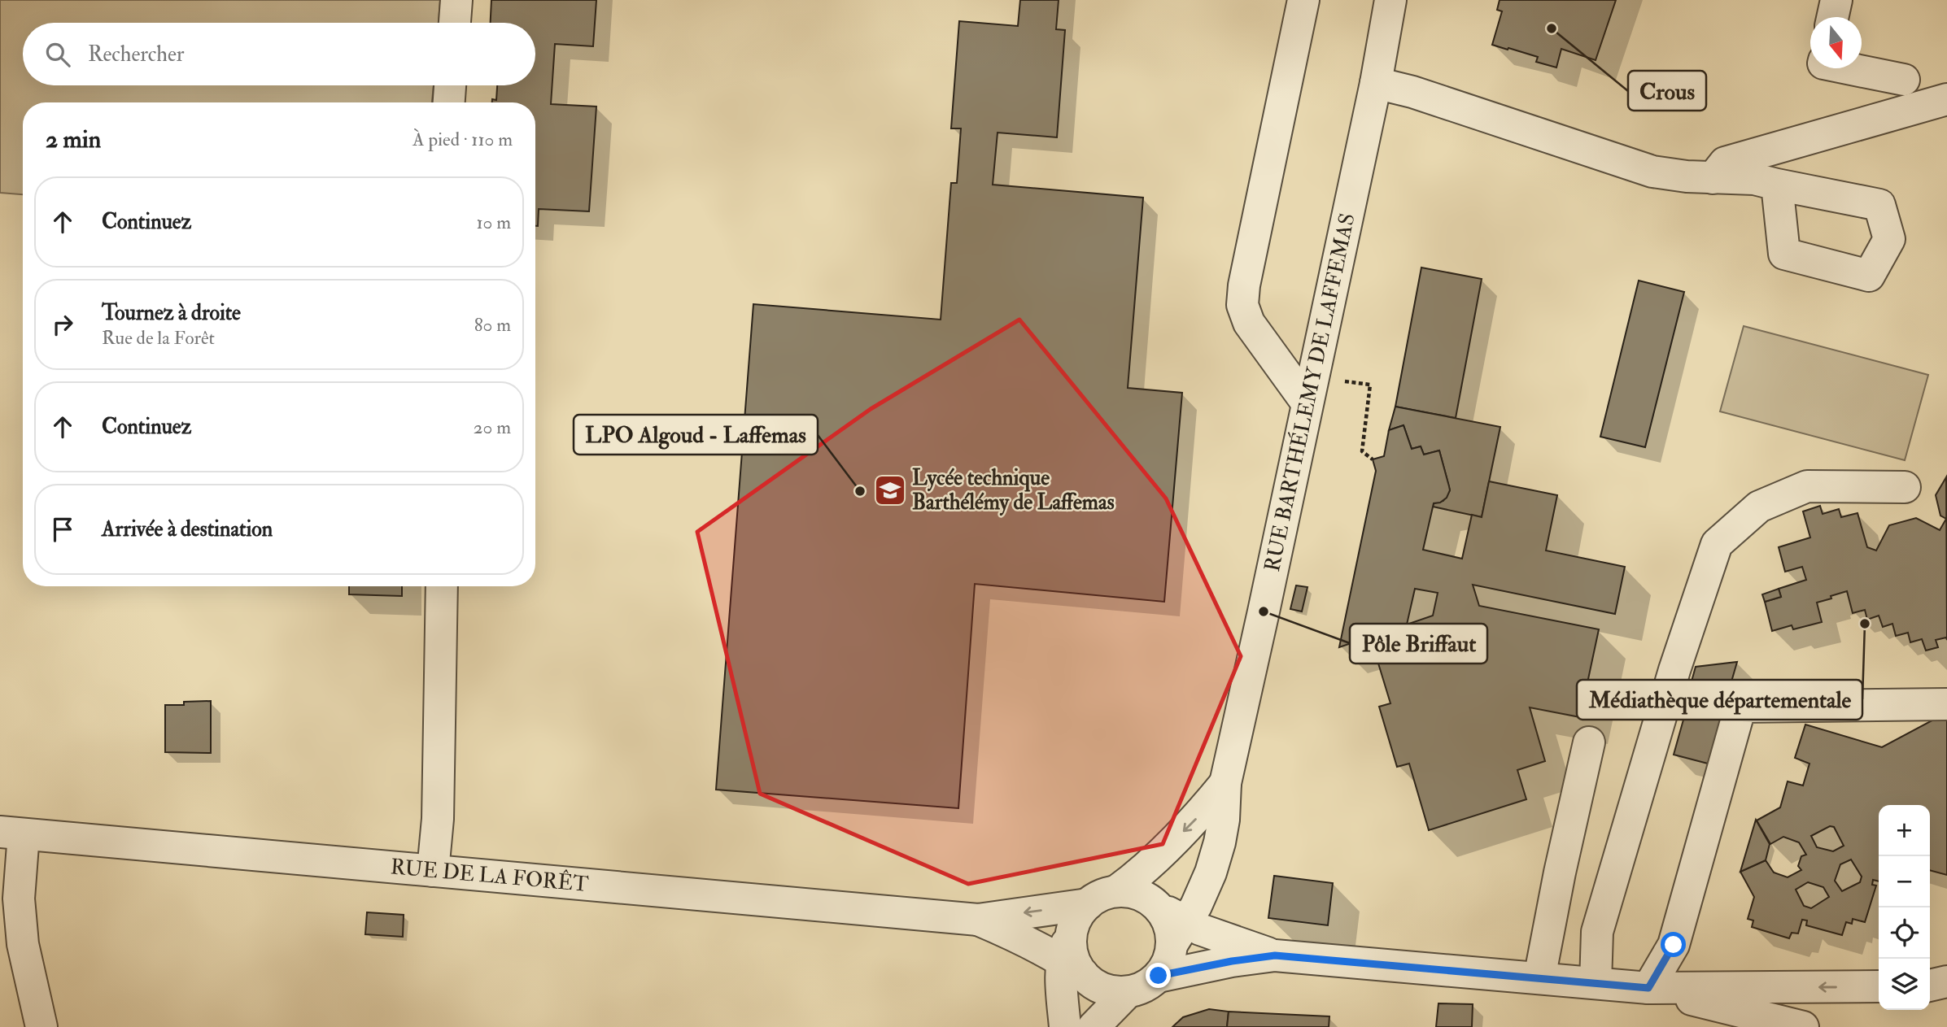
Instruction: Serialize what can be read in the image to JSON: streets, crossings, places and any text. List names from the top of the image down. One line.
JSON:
{"streets":{"street":["RUE BARTHÉLEMY DE LAFFEMAS","RUE DE LA FORÊT"]},"crossings":[["RUE BARTHÉLEMY DE LAFFEMAS","RUE DE LA FORÊT"]],"places":{"other":["Crous","LPO Algoud - Laffemas","Pôle Briffaut","Médiathèque départementale"],"school or university":["Lycée technique Barthélémy de Laffemas"]},"north":"bottom","page":{"search":"Rechercher","heading":["2 min","À pied · 110 m"],"list":[["Continuez","10 m"],["Tournez à droite","Rue de la Forêt","80 m"],["Continuez","20 m"],"Arrivée à destination"],"map_buttons":["+","−"]}}
